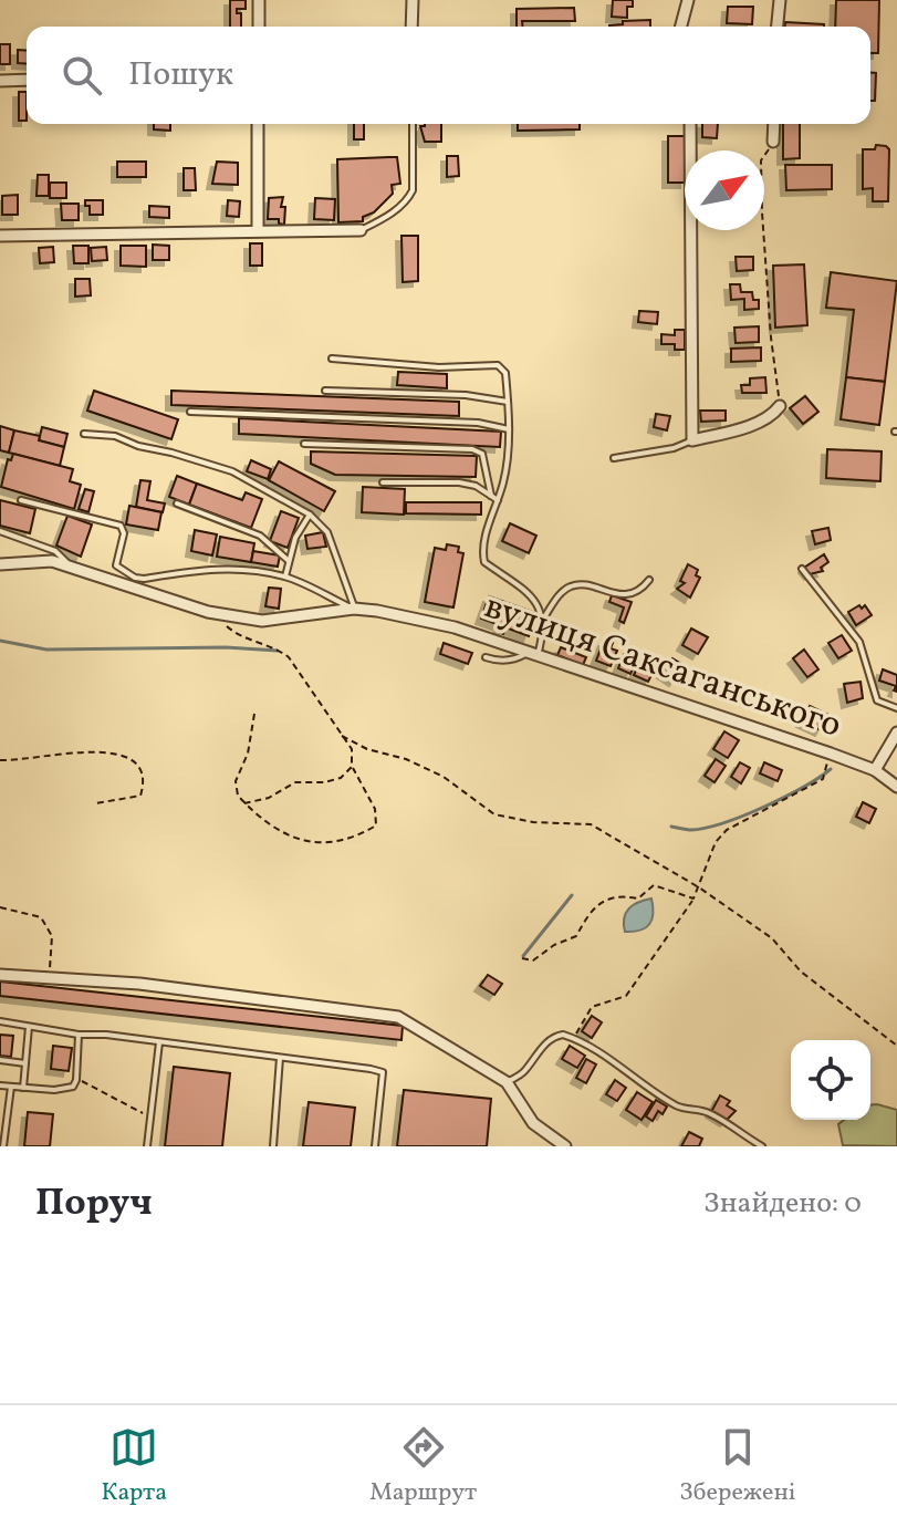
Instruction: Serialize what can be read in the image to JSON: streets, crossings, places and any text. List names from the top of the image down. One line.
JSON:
{"streets":{"street":["вулиця Саксаганського"]},"north":"top right","page":{"search":"Пошук","heading":["Поруч","Знайдено: 0"],"nav":["Карта","Маршрут","Збережені"]}}
